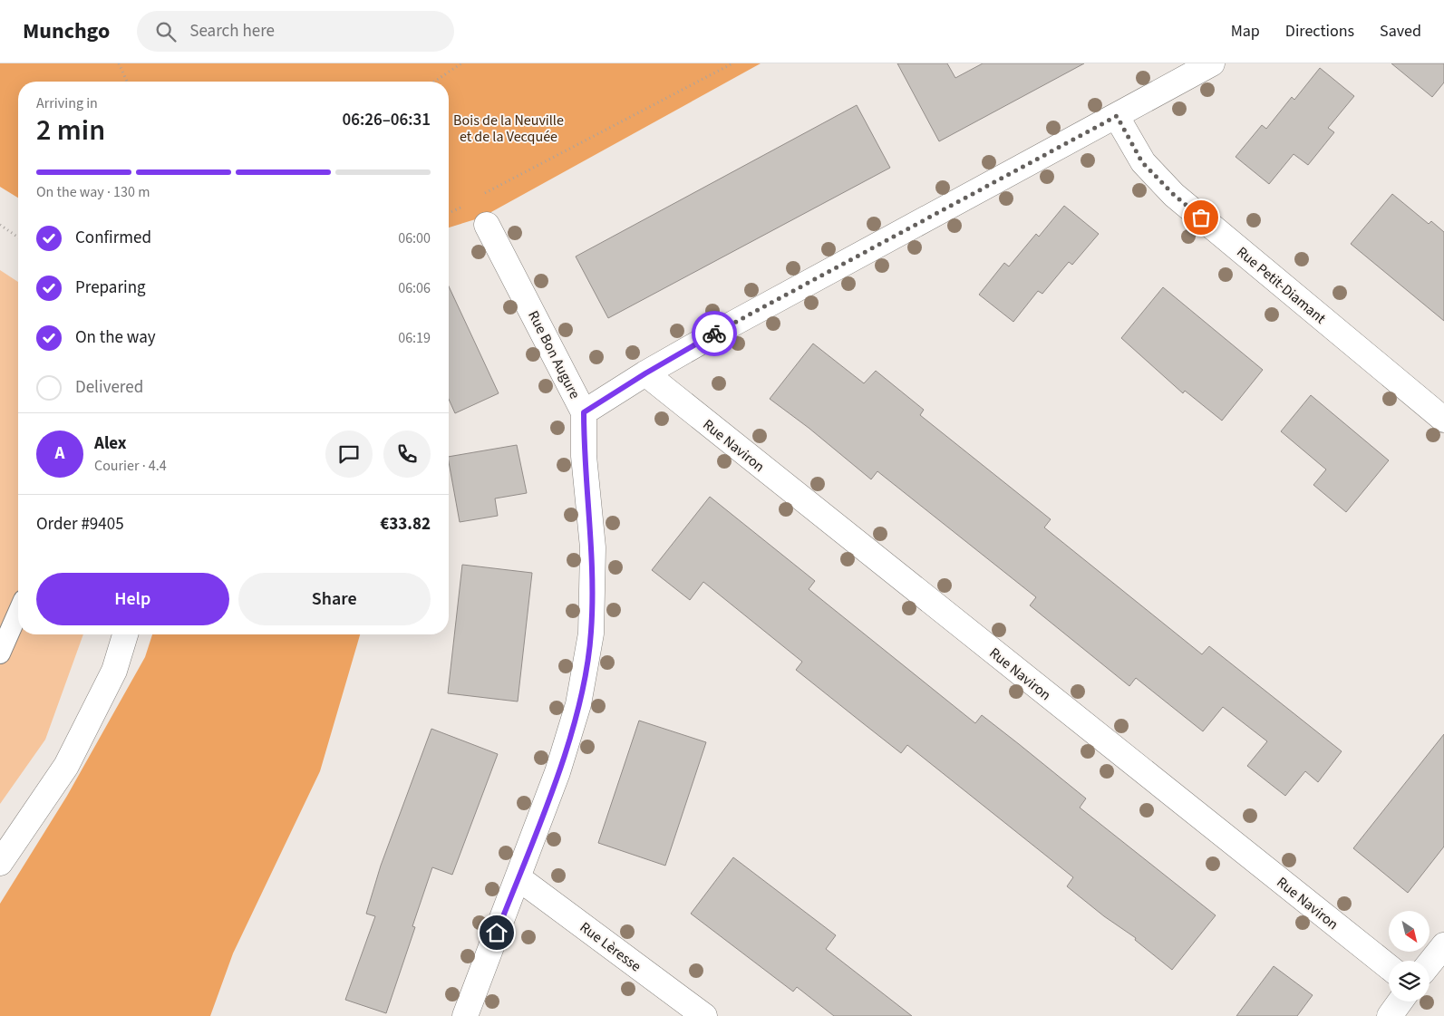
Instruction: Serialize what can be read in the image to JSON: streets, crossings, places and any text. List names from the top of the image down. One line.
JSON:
{"streets":{"street":["Rue Petit-Diamant","Rue Bon Augure","Rue Naviron","Rue Lèresse"]},"crossings":[["Rue Bon Augure","Rue Lèresse"]],"parks":["Bois de la Neuville et de la Vecquée"],"north":"bottom right","page":{"header":"Munchgo","search":"Search here","nav":["Map","Directions","Saved"],"heading":["2 min","Arriving in","06:26–06:31"],"panel":["Alex","Courier · 4.4","Order #9405","€33.82"],"bar":"On the way · 130 m","list":[["Confirmed","06:00"],["Preparing","06:06"],["On the way","06:19"],"Delivered"],"round":"A","buttons":["Help","Share"]}}
